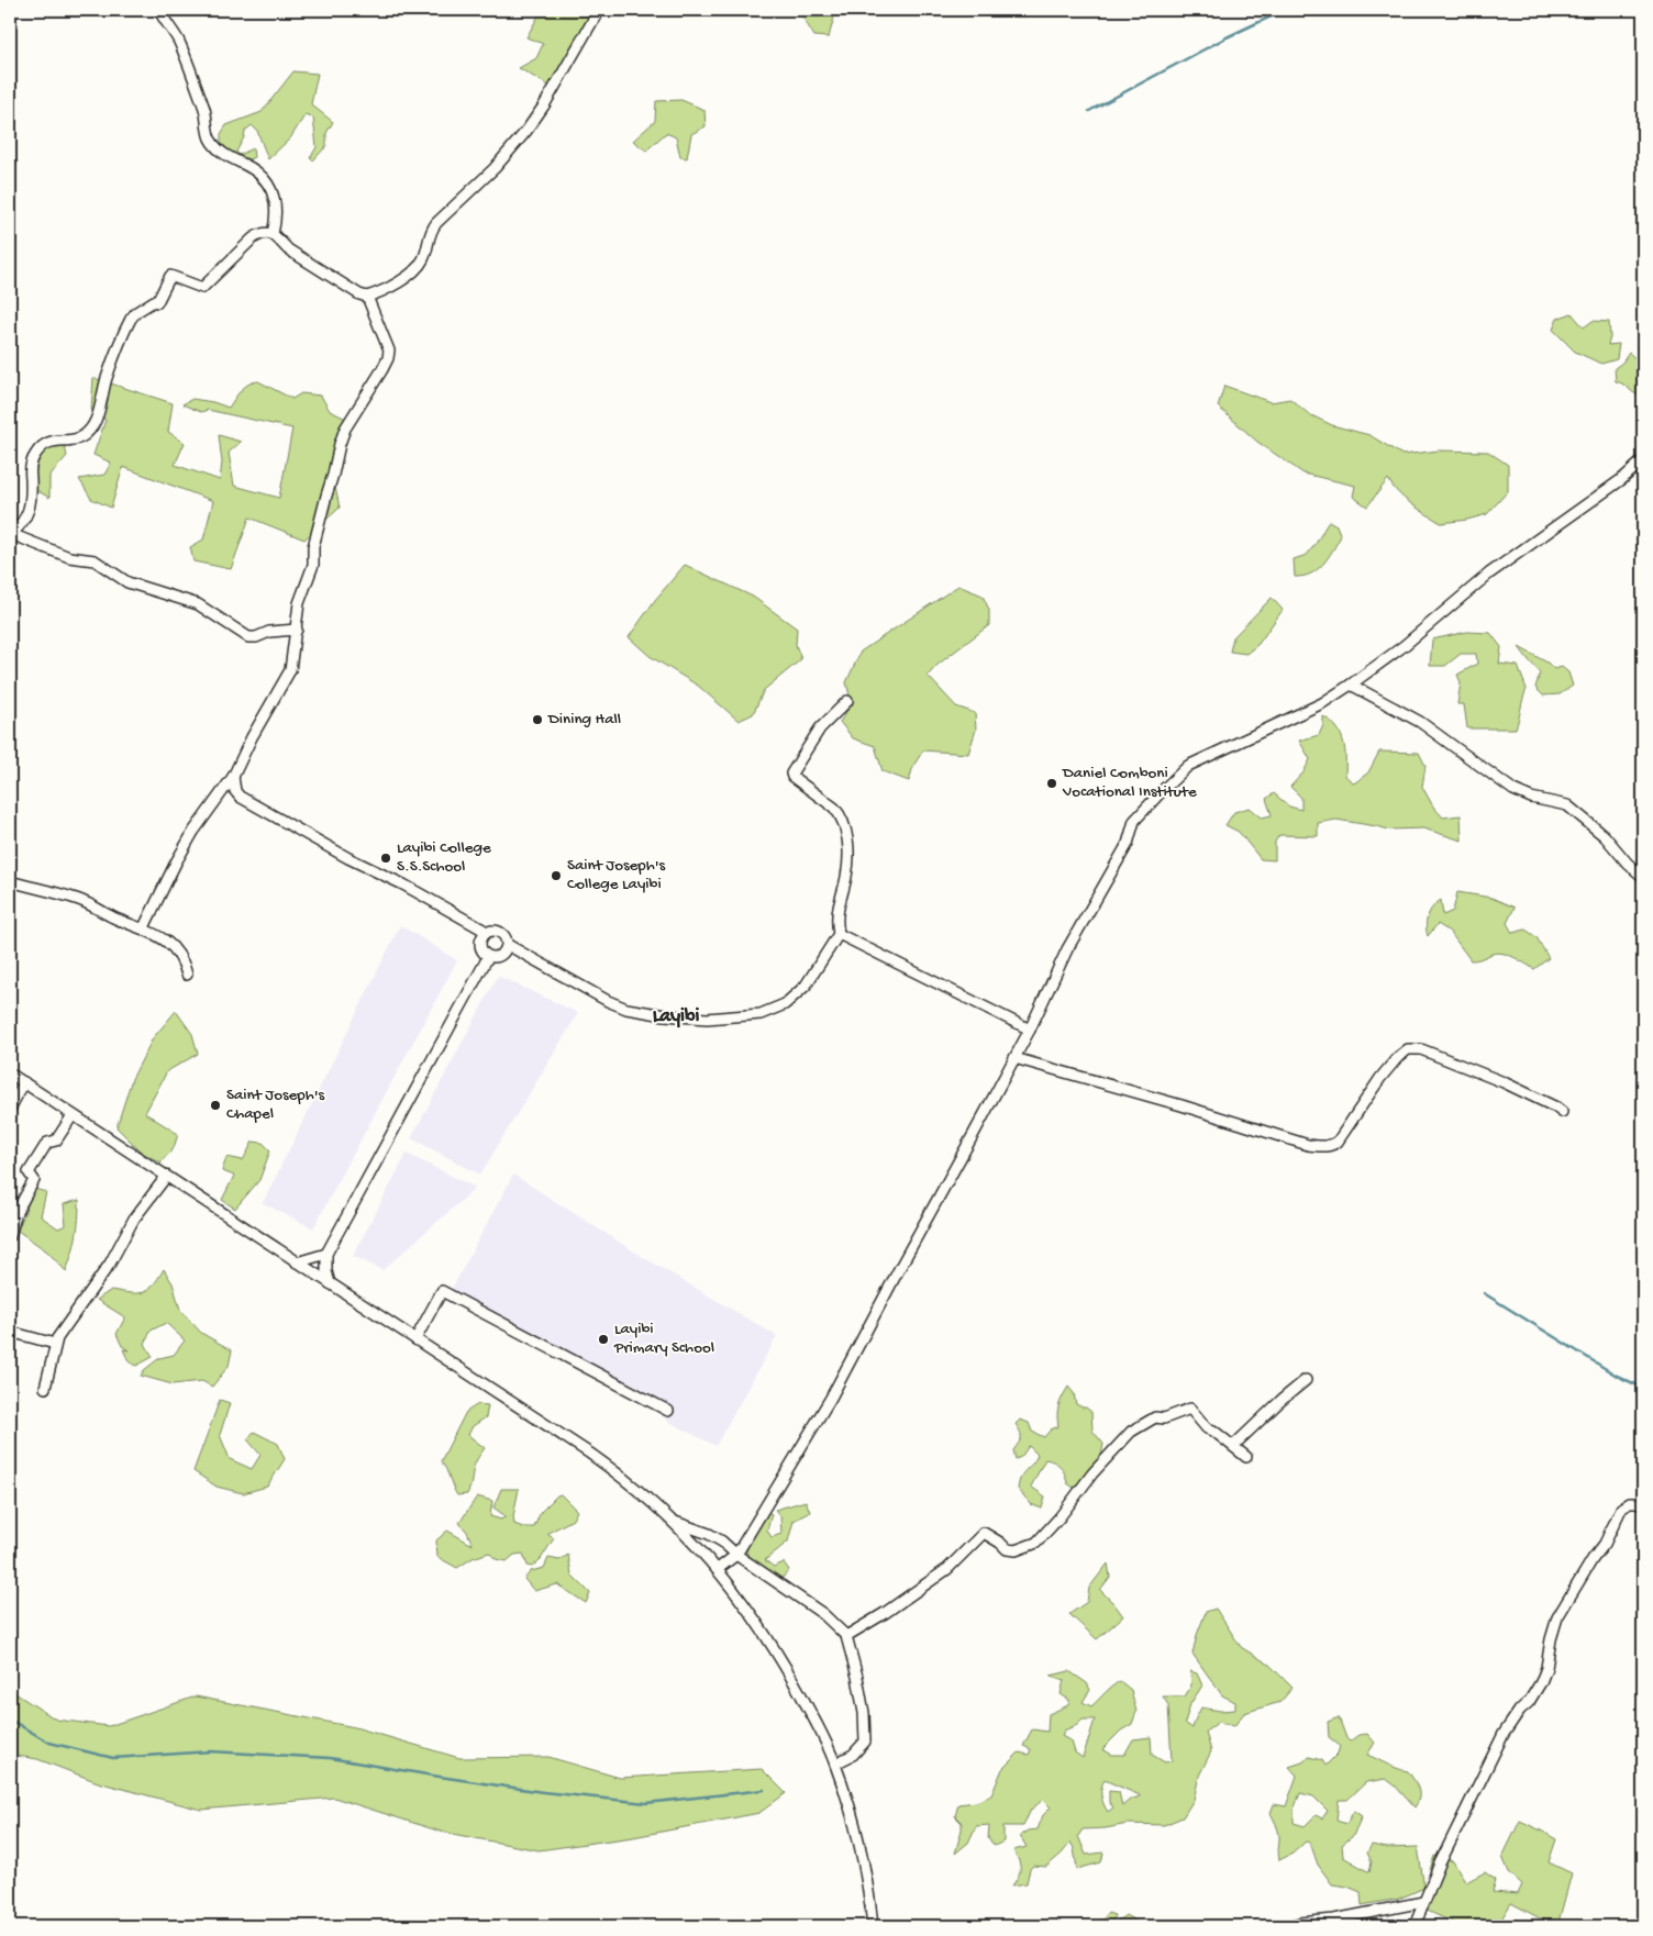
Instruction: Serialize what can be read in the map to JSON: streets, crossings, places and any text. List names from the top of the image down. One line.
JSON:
{"districts":["Layibi"],"places":["Dining Hall","Daniel Comboni Vocational Institute","Layibi College S.S.School","Saint Joseph's College Layibi","Saint Joseph's Chapel","Layibi Primary School"]}
